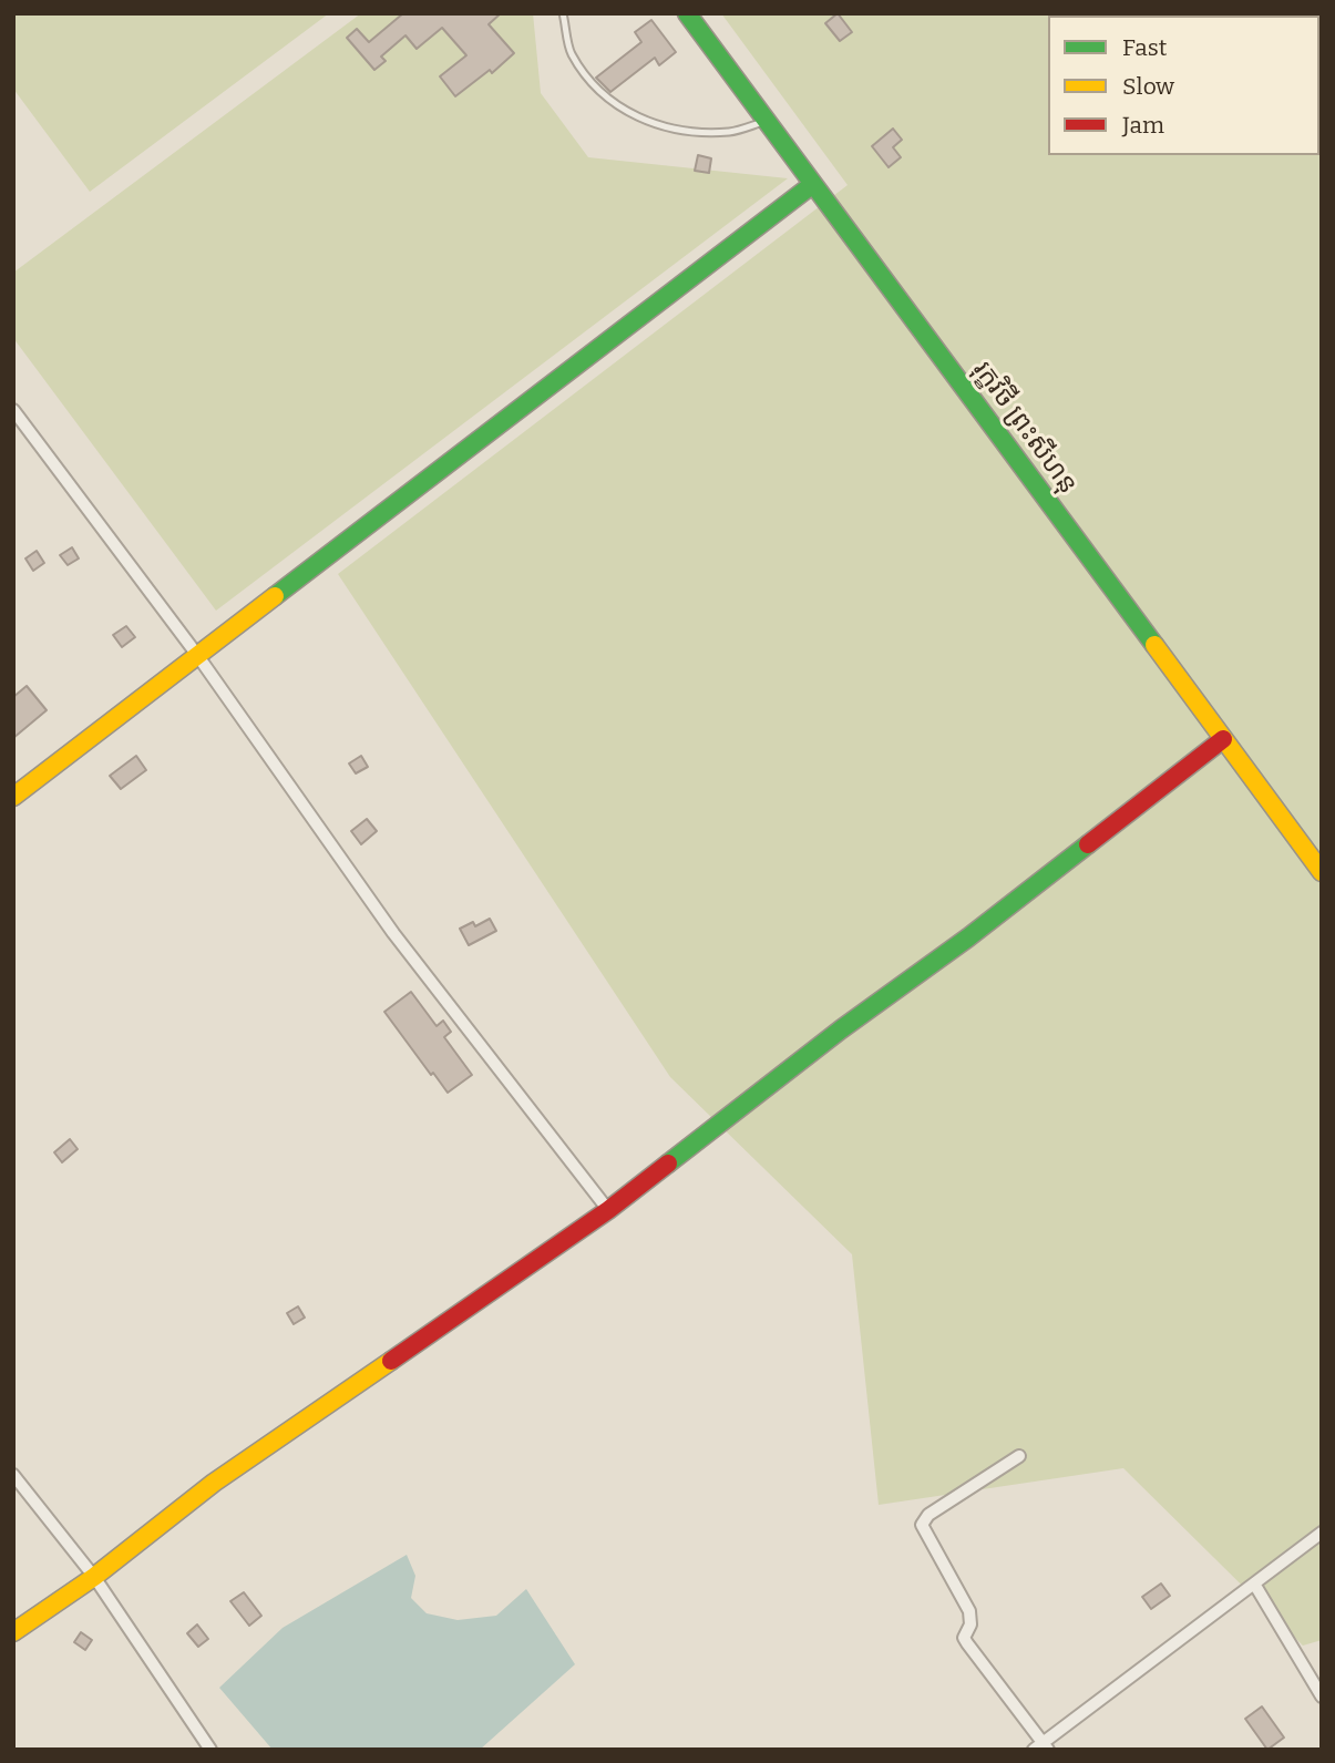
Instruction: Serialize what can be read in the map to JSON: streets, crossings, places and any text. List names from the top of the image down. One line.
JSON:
{"streets":{"street":["រុក្ខវិថី ព្រះសីហនុ"]},"legend":["Fast","Slow","Jam"]}
